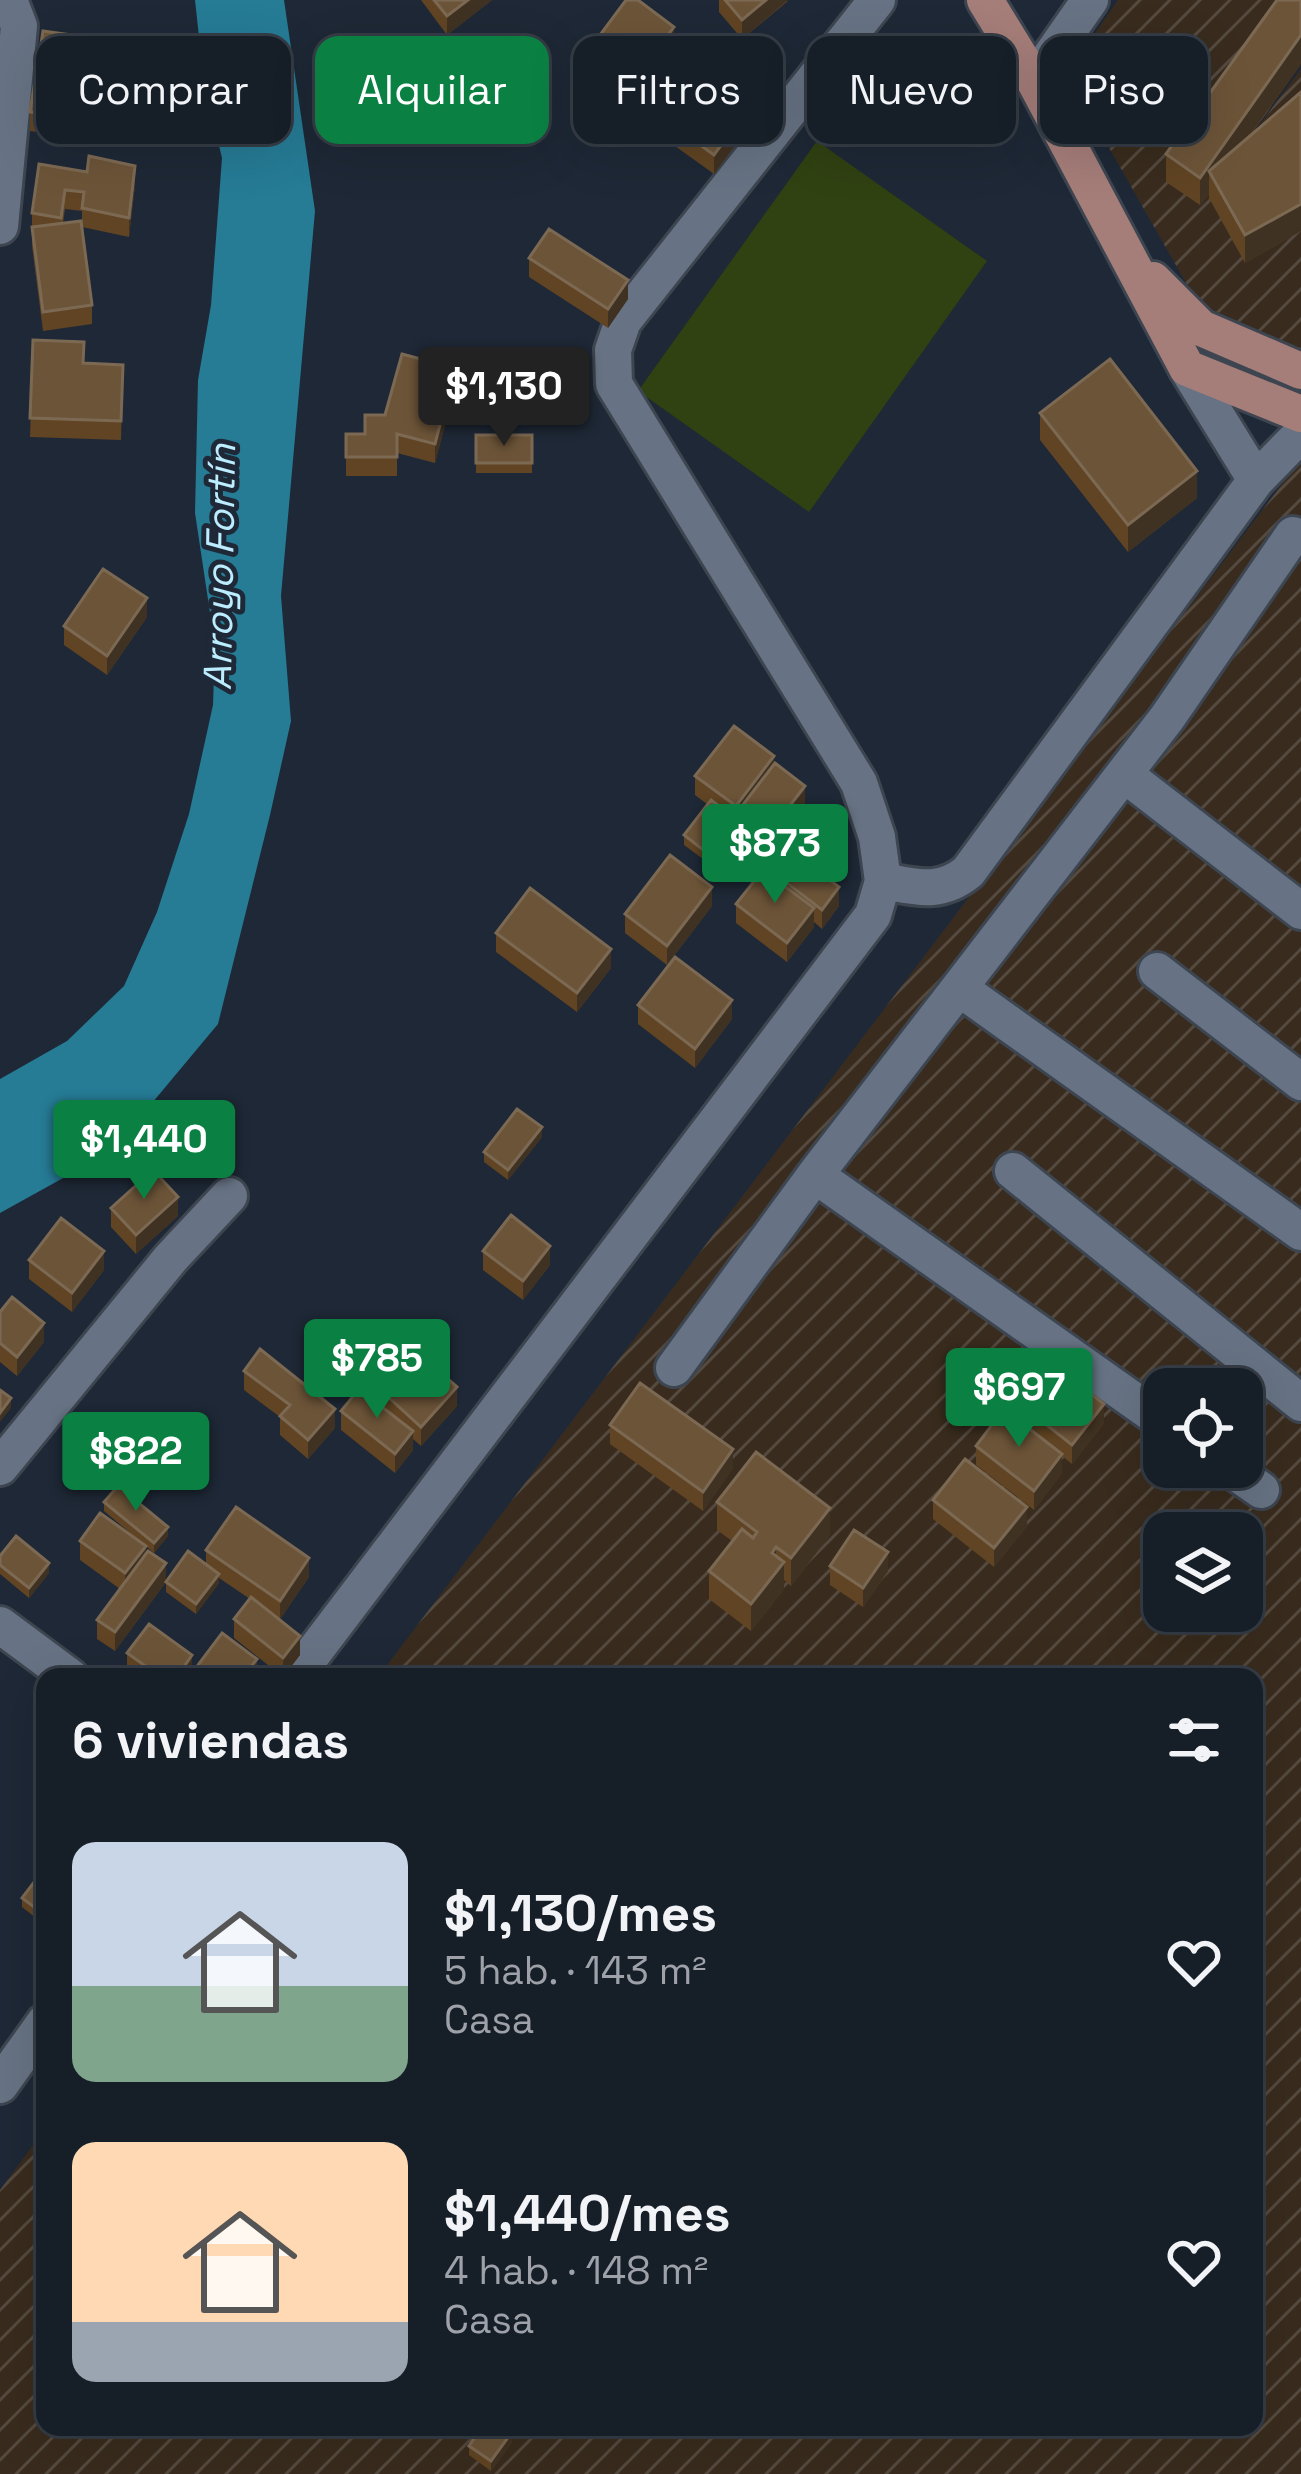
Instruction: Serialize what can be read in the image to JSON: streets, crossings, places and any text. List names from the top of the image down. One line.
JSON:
{"water":["Arroyo Fortín"],"page":{"chip":["Comprar","Alquilar","Filtros","Nuevo","Piso"],"price":["$1,130","$873","$1,440","$785","$697","$822"],"heading":"6 viviendas","list":[{"name":"$1,130/mes","note":"5 hab. · 143 m² · Casa"},{"name":"$1,440/mes","note":"4 hab. · 148 m² · Casa"}]}}
